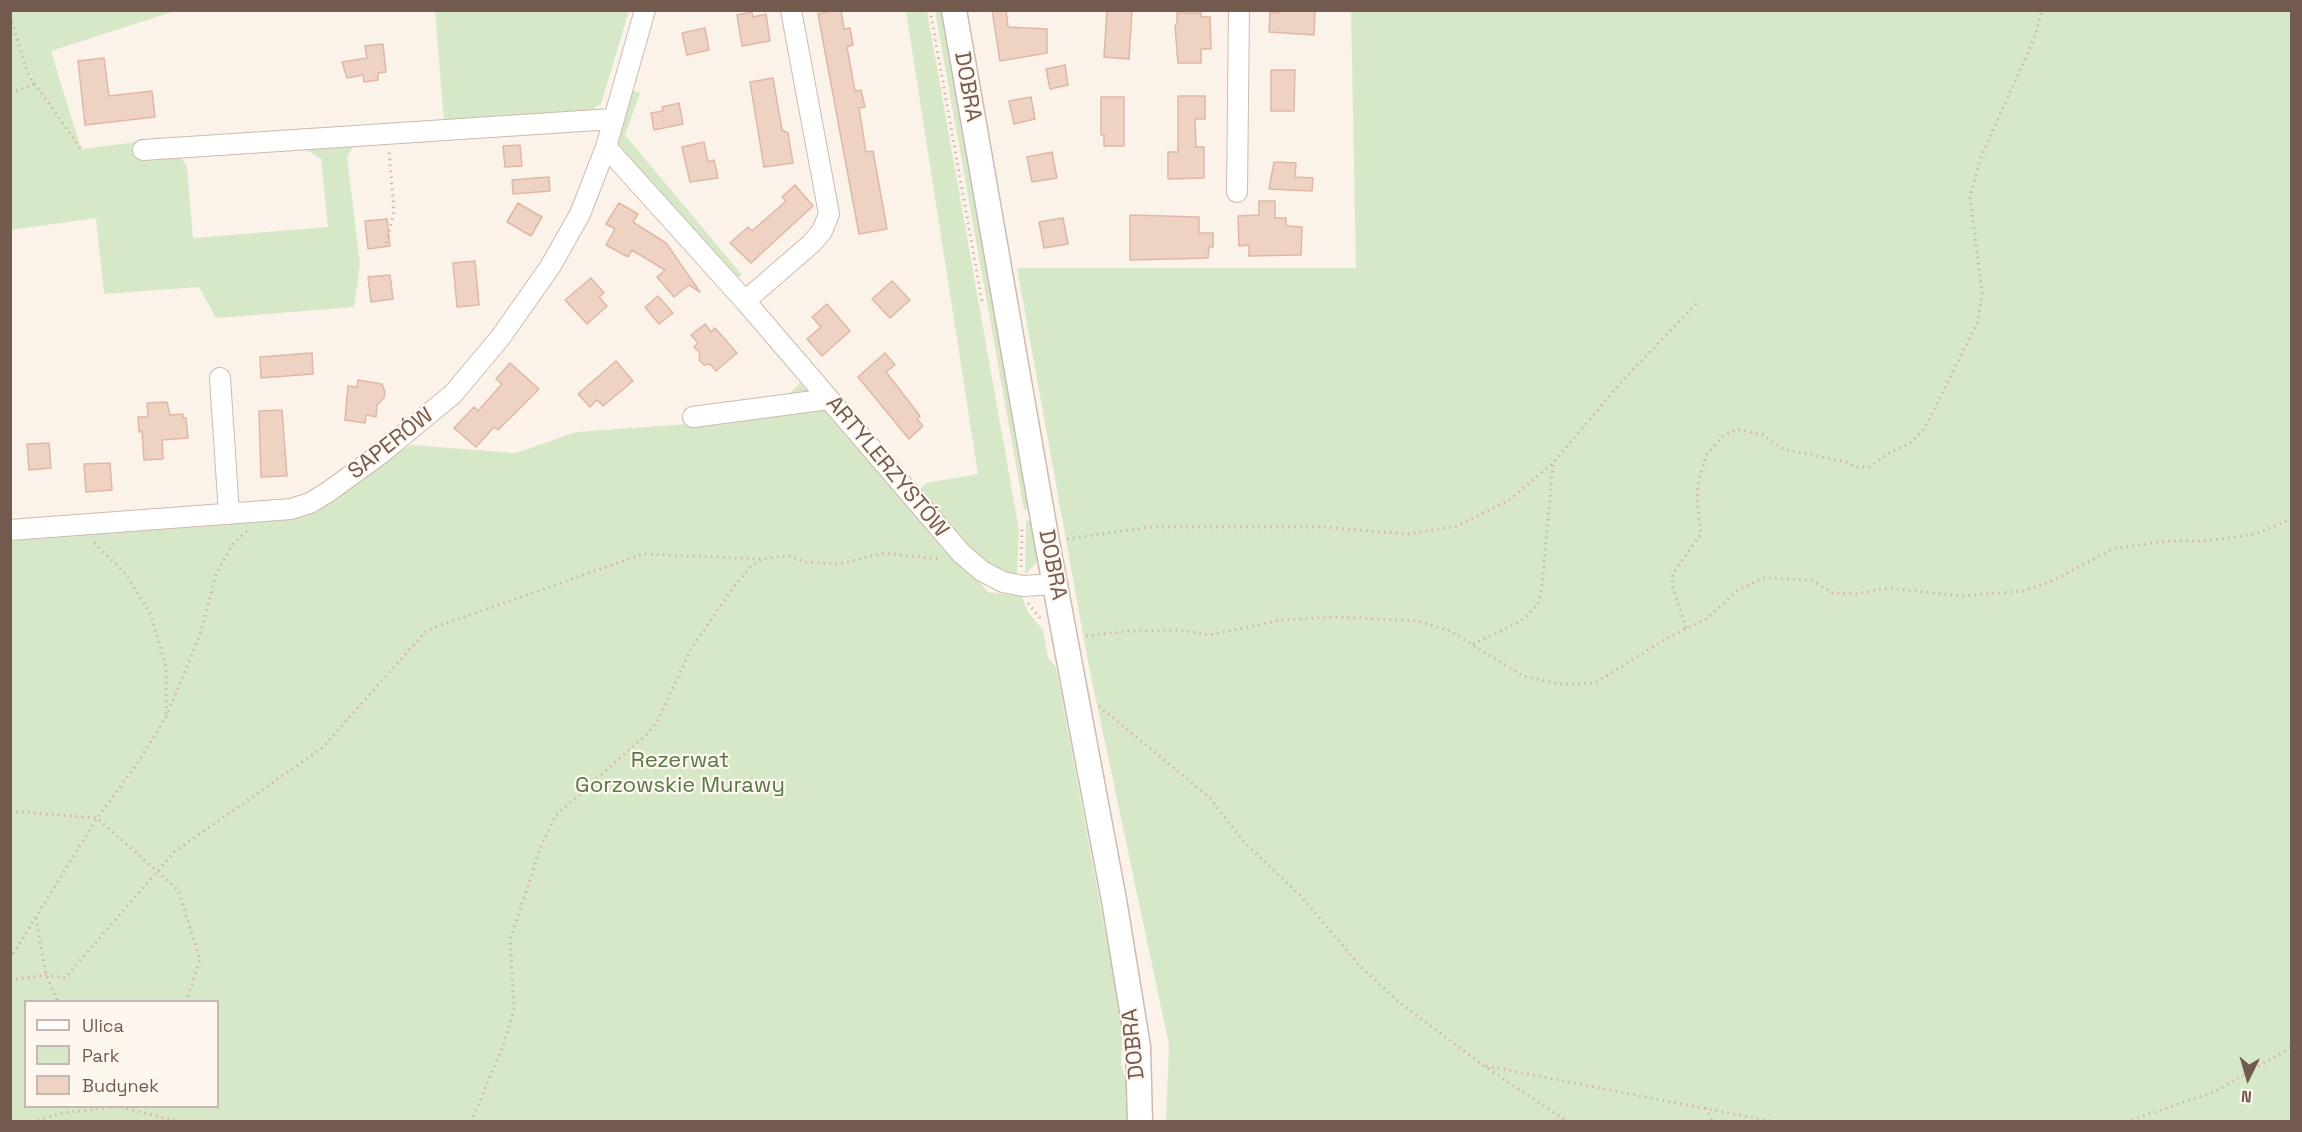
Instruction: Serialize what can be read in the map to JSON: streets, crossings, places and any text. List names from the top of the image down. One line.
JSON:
{"streets":{"street":["DOBRA","SAPERÓW","ARTYLERZYSTÓW"]},"crossings":[["DOBRA","ARTYLERZYSTÓW"],["SAPERÓW","ARTYLERZYSTÓW"]],"parks":["Rezerwat Gorzowskie Murawy"],"legend":["Ulica","Park","Budynek"],"north":"bottom"}
